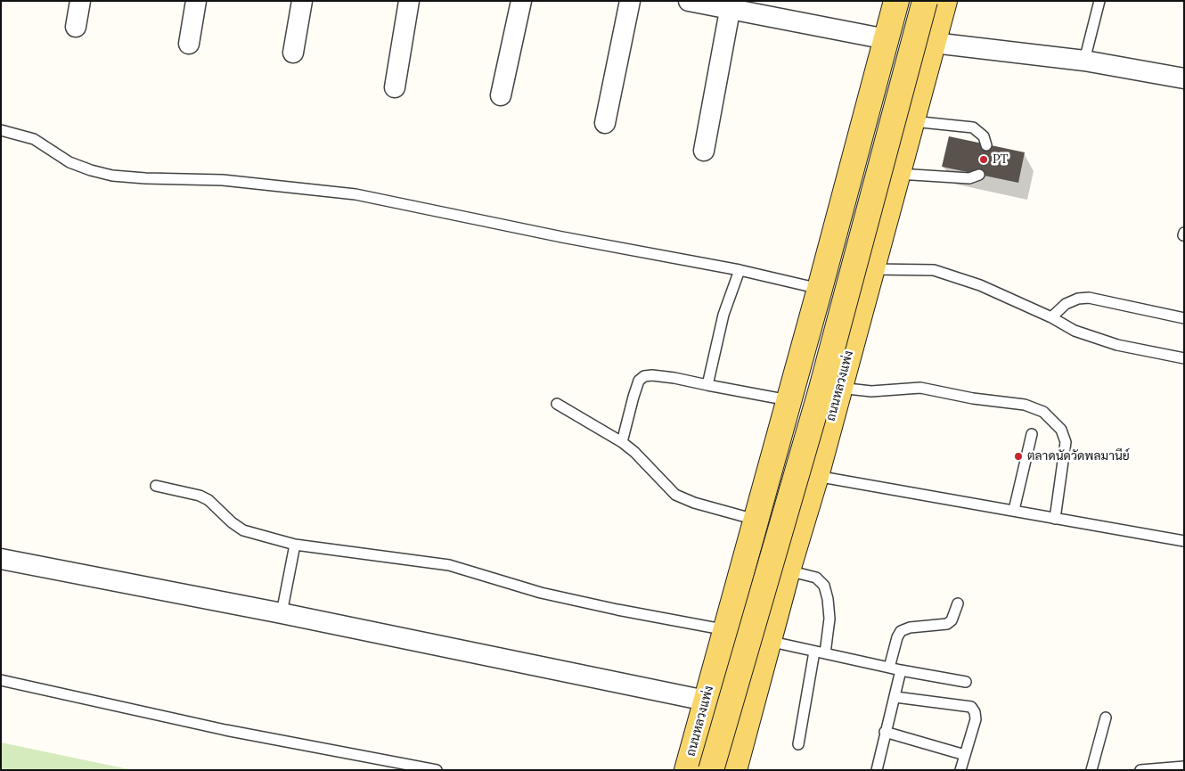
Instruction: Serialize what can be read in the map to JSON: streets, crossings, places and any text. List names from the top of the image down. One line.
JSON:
{"streets":{"main road":["ถนนหลวงแพ่ง"]},"places":["PT","ตลาดนัดวัดพลมานีย์"]}
